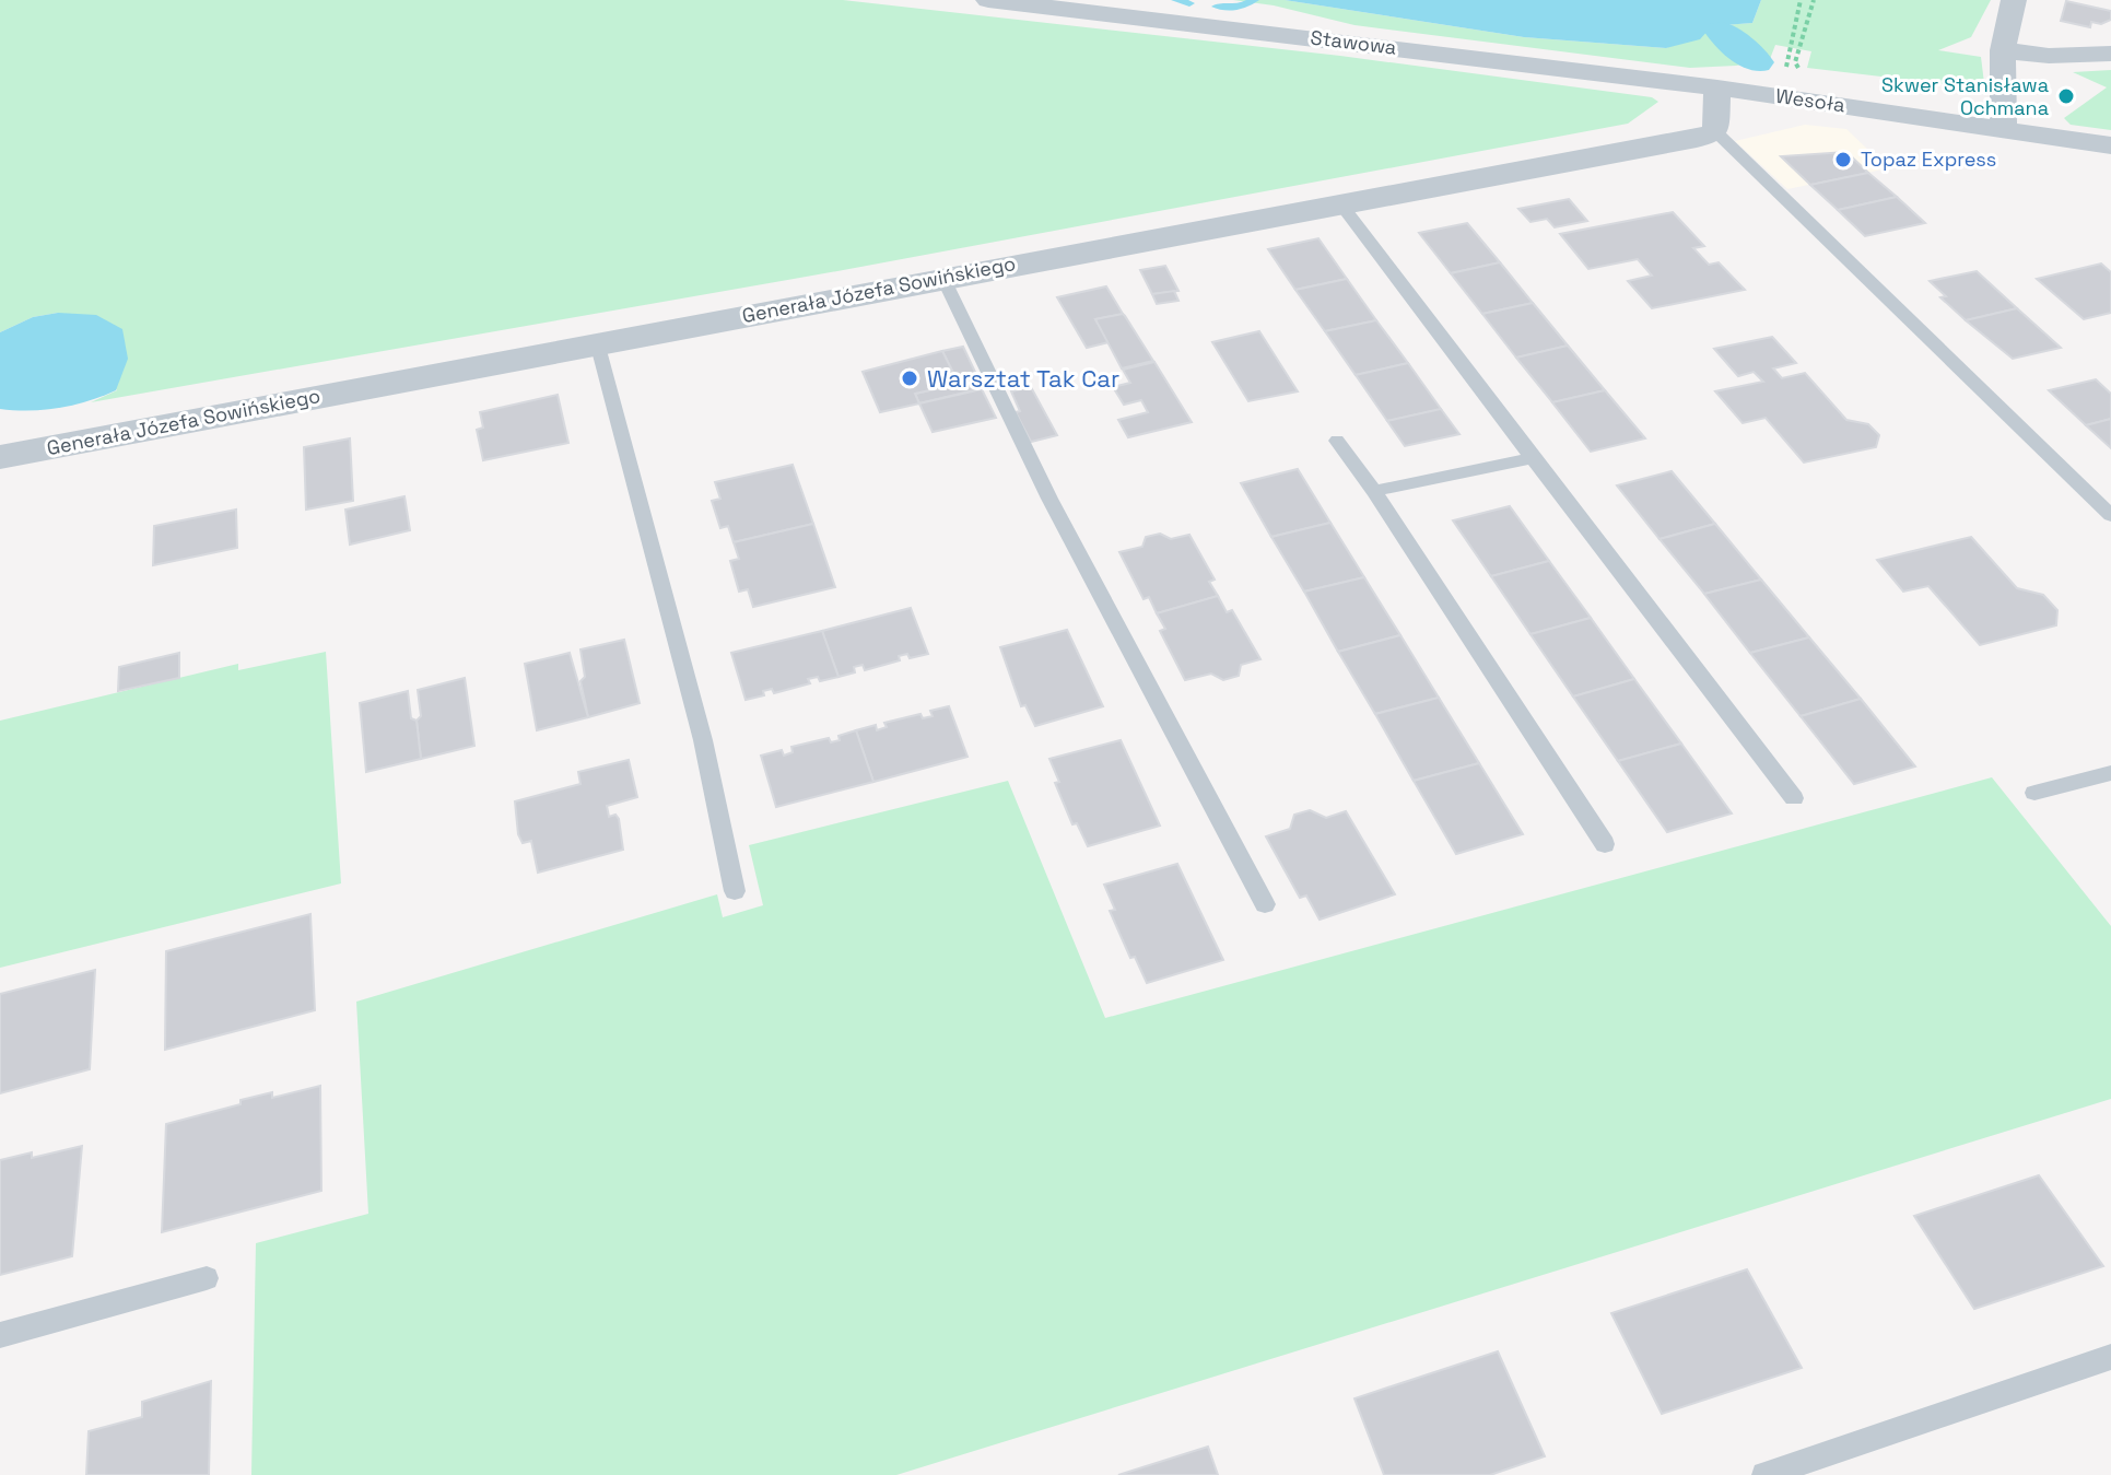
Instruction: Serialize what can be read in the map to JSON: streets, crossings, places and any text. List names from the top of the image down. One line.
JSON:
{"streets":{"street":["Stawowa","Wesoła","Generała Józefa Sowińskiego"]},"crossings":[["Stawowa","Wesoła"]],"places":["Skwer Stanisława Ochmana","Topaz Express","Warsztat Tak Car"]}
